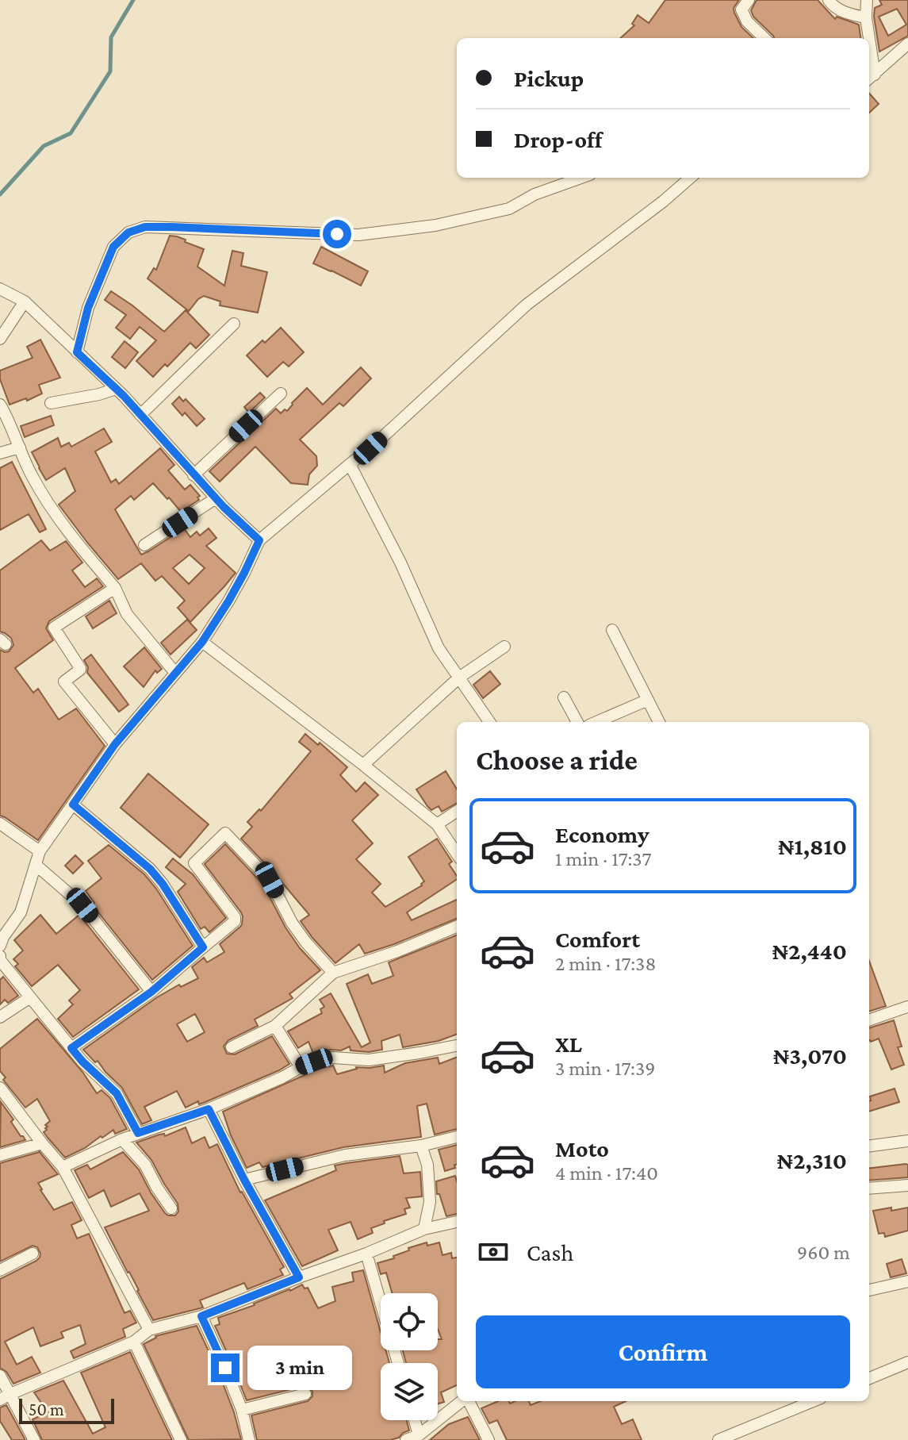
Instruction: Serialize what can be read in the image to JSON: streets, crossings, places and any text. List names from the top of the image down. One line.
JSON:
{"scale_bar":"50 m","page":{"banner":["Pickup","Drop-off"],"heading":"Choose a ride","list":[{"name":"Economy","note":"1 min · 17:37","value":"₦1,810"},{"name":"Comfort","note":"2 min · 17:38","value":"₦2,440"},{"name":"XL","note":"3 min · 17:39","value":"₦3,070"},{"name":"Moto","note":"4 min · 17:40","value":"₦2,310"}],"pay":["Cash","960 m"],"buttons":"Confirm","bubble":"3 min","scale":"50 m"}}
